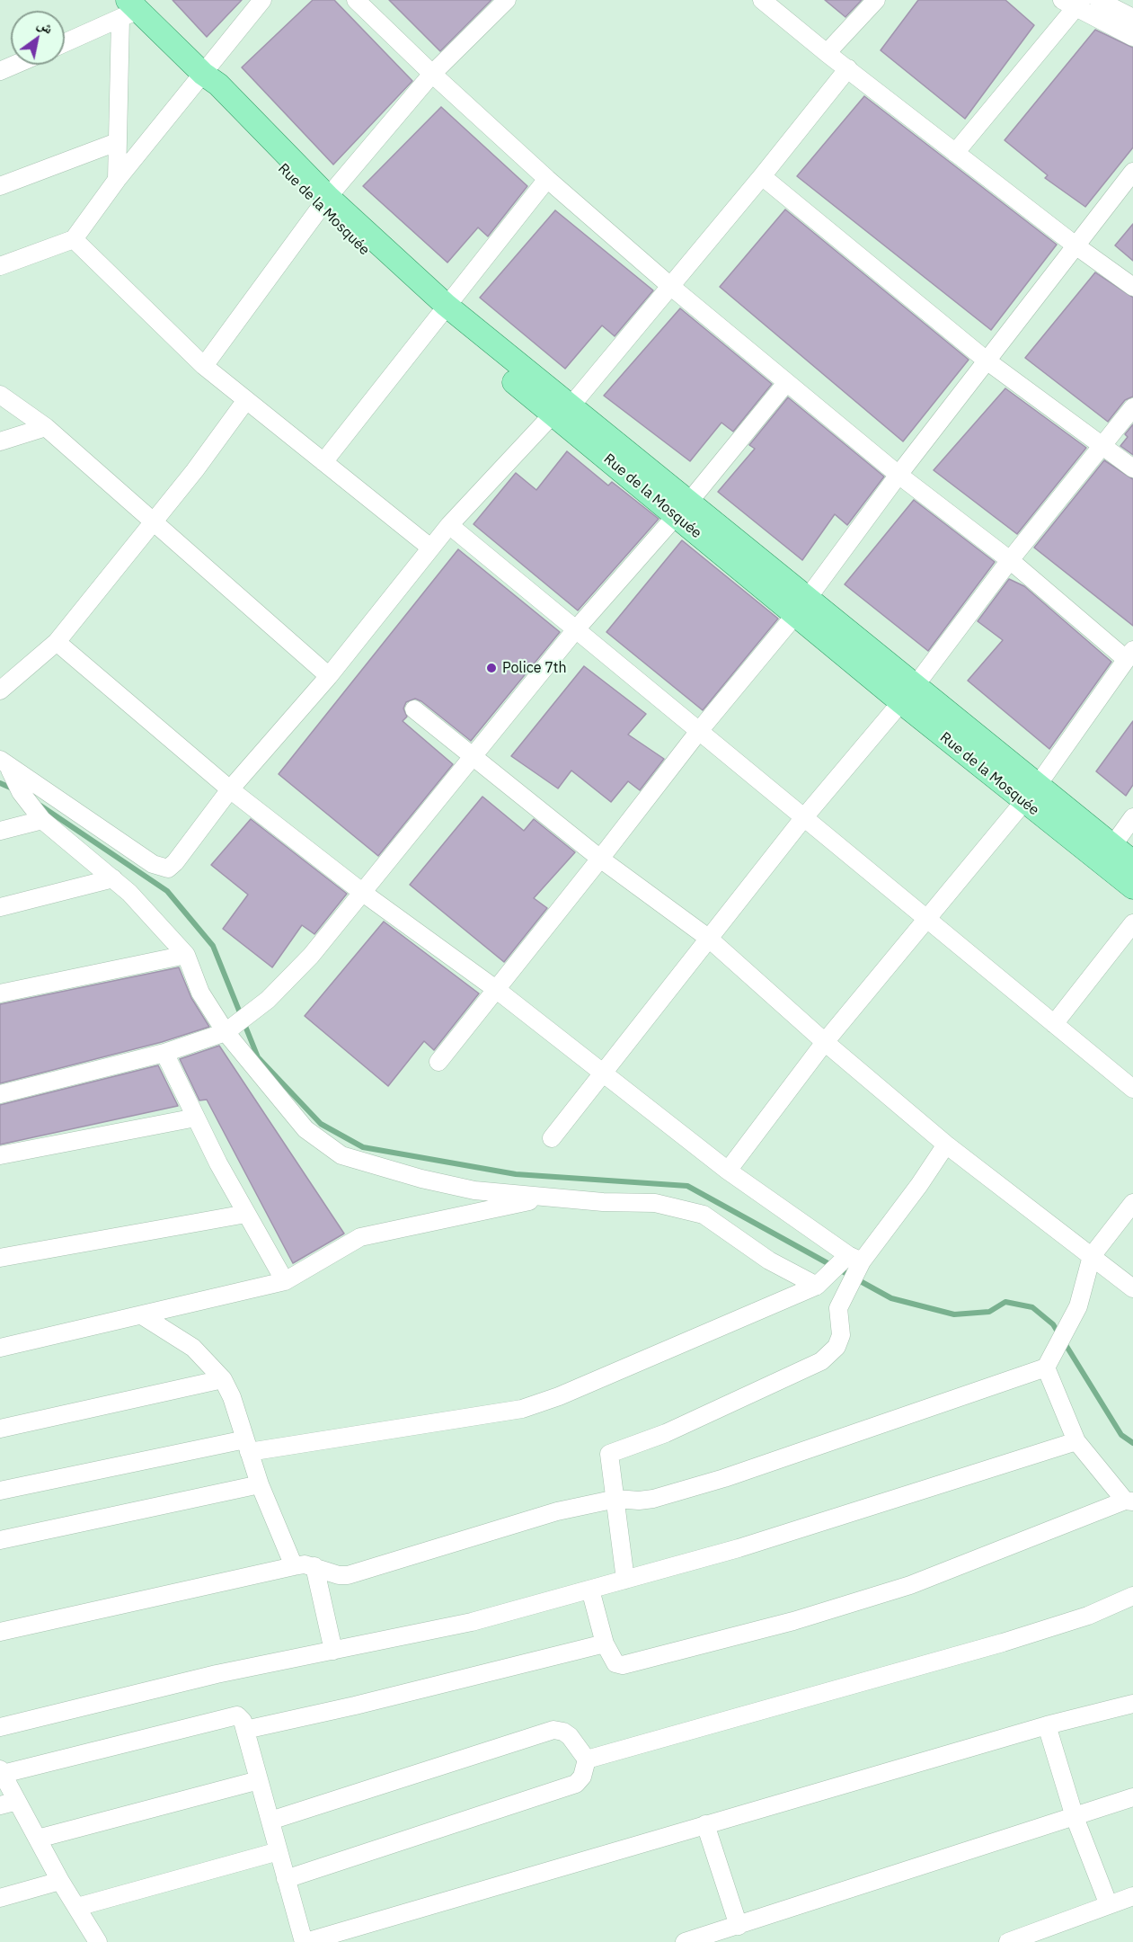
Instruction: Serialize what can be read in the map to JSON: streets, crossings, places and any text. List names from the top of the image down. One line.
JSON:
{"streets":{"main road":["Rue de la Mosquée"]},"places":["Police 7th"],"north":"top right"}
